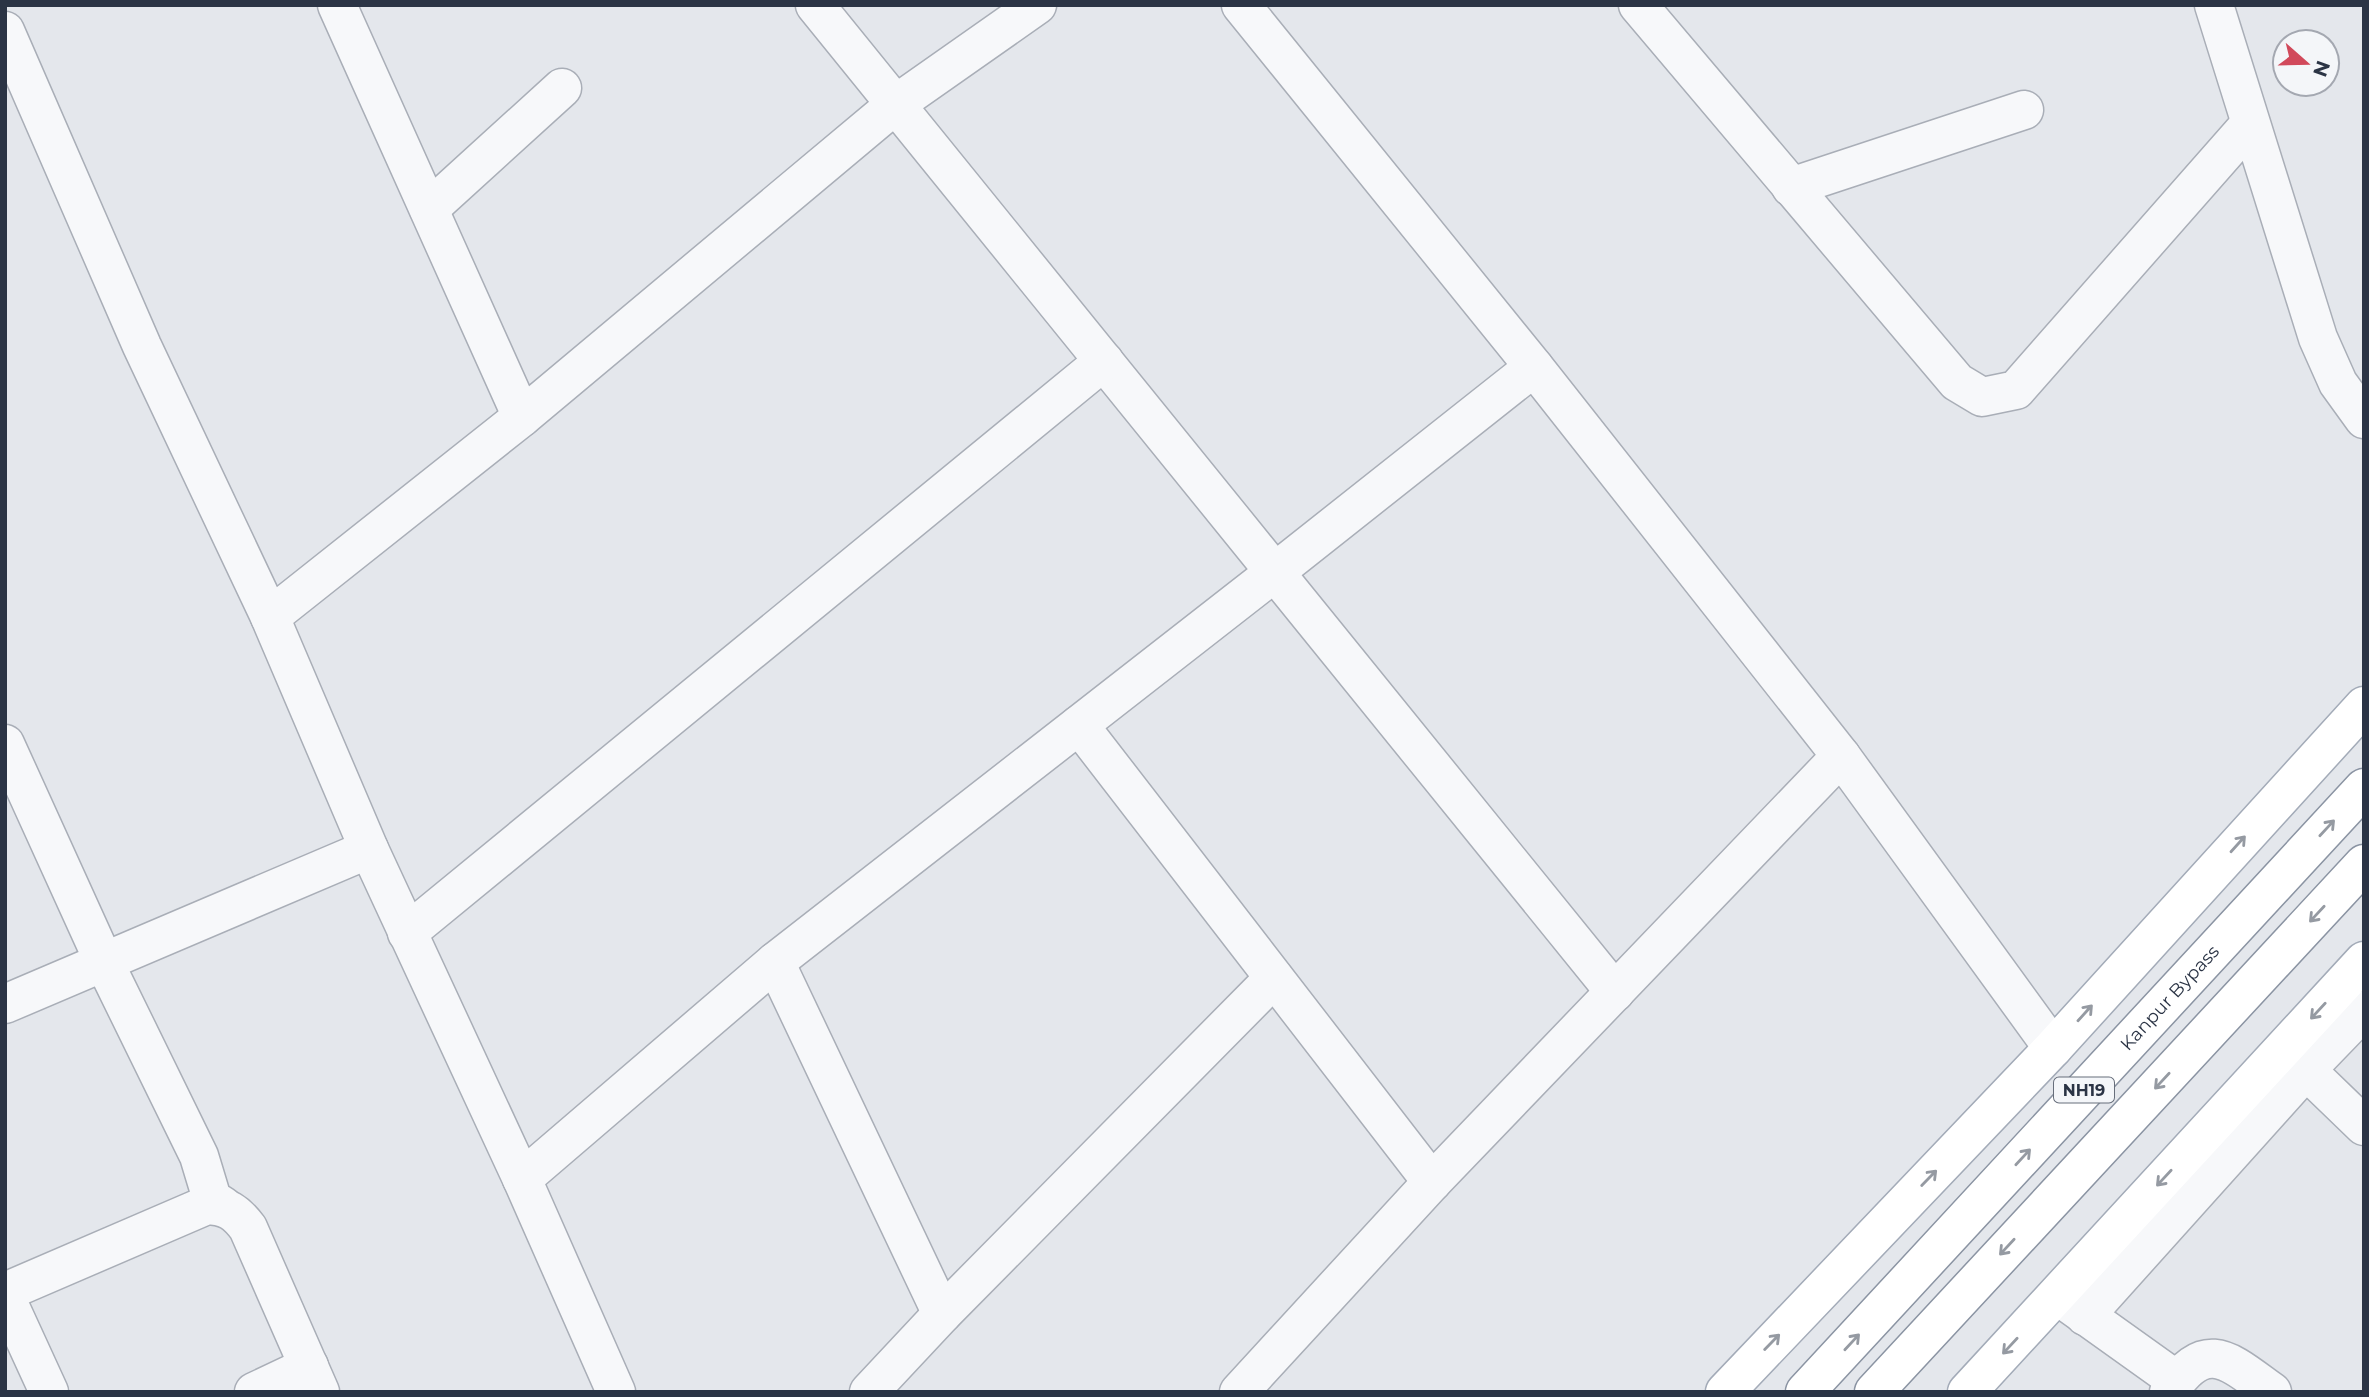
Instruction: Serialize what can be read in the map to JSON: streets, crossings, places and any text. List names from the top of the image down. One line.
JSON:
{"streets":{"main road":["Kanpur Bypass","NH19"]},"north":"right"}
